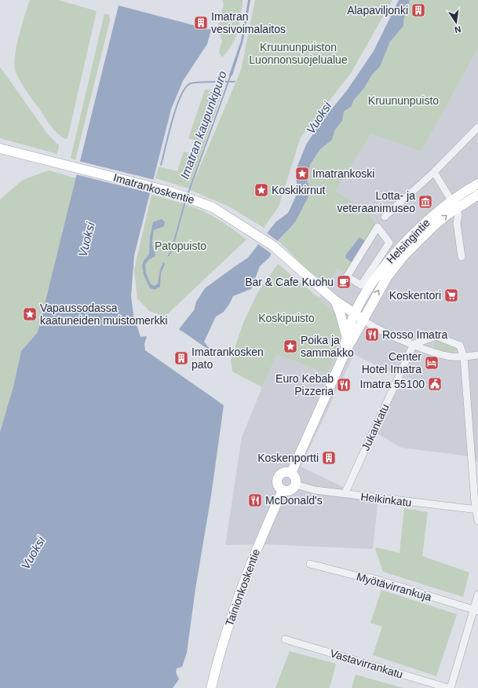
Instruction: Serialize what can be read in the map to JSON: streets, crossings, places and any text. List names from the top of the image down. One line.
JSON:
{"streets":{"main road":["Imatrankoskentie","Helsingintie","Tainionkoskentie"],"street":["Jukankatu","Heikinkatu","Myötävirrankuja","Vastavirrankatu"]},"crossings":[["Imatrankoskentie","Helsingintie"],["Jukankatu","Heikinkatu"],["Heikinkatu","Tainionkoskentie"]],"water":["Vuoksi","Imatran kaupunkipuro"],"parks":["Kruununpuiston Luonnonsuojelualue","Kruununpuisto","Patopuisto","Koskipuisto"],"places":{"building":["Alapaviljonki","Imatran vesivoimalaitos","Imatrankosken pato","Koskenportti"],"place":["Imatrankoski","Koskikirnut","Vapaussodassa kaatuneiden muistomerkki","Poika ja sammakko"],"museum":["Lotta- ja veteraanimuseo"],"cafe":["Bar & Cafe Kuohu"],"supermarket":["Koskentori"],"restaurant":["Rosso Imatra","Euro Kebab Pizzeria","McDonald's"],"hotel":["Center Hotel Imatra"],"public building":["Imatra 55100"]},"north":"bottom"}
